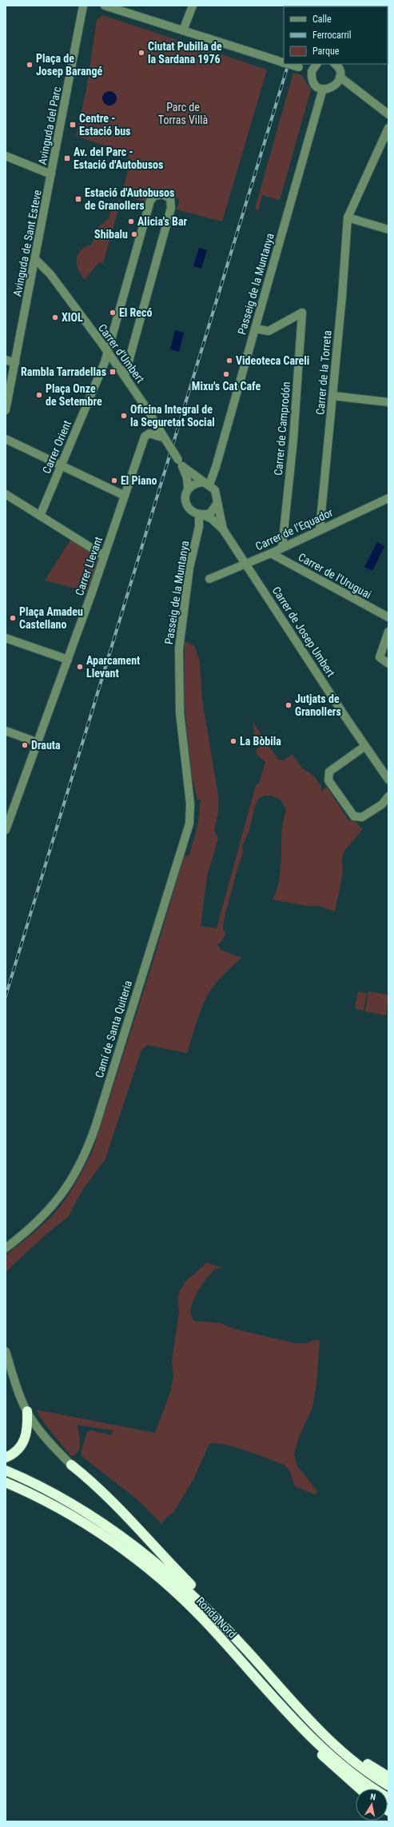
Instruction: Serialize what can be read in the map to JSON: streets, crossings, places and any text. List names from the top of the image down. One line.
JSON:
{"streets":{"highway":["Ronda Nord"],"street":["Avinguda del Parc","Avinguda de Sant Esteve","Passeig de la Muntanya","Carrer d'Umbert","Carrer de la Torreta","Carrer de Camprodón","Carrer Orient","Carrer de l'Equador","Carrer Llevant","Carrer de l'Uruguai","Carrer de Josep Umbert","Camí de Santa Quiteria"]},"crossings":[["Avinguda del Parc","Avinguda de Sant Esteve"],["Avinguda de Sant Esteve","Carrer d'Umbert"],["Passeig de la Muntanya","Carrer de Camprodón"],["Passeig de la Muntanya","Camí de Santa Quiteria"],["Carrer d'Umbert","Carrer Orient"],["Carrer d'Umbert","Carrer Llevant"],["Carrer de la Torreta","Carrer de l'Equador"],["Carrer de Camprodón","Carrer de l'Equador"],["Carrer de l'Equador","Carrer de l'Uruguai"],["Carrer de l'Equador","Carrer de Josep Umbert"]],"parks":["Parc de Torras Villà"],"places":{"other":["Ciutat Pubilla de la Sardana 1976","Plaça de Josep Barangé","Alicia's Bar","Shibalu","El Recó","XIOL","Videoteca Careli","Mixu's Cat Cafe","Plaça Onze de Setembre","Oficina Integral de la Seguretat Social","El Piano","Plaça Amadeu Castellano","Aparcament Llevant","Jutjats de Granollers","La Bòbila","Drauta"],"transit":["Centre - Estació bus","Av. del Parc - Estació d'Autobusos","Estació d'Autobusos de Granollers","Rambla Tarradellas"]},"legend":["Calle","Ferrocarril","Parque"],"north":"top"}
